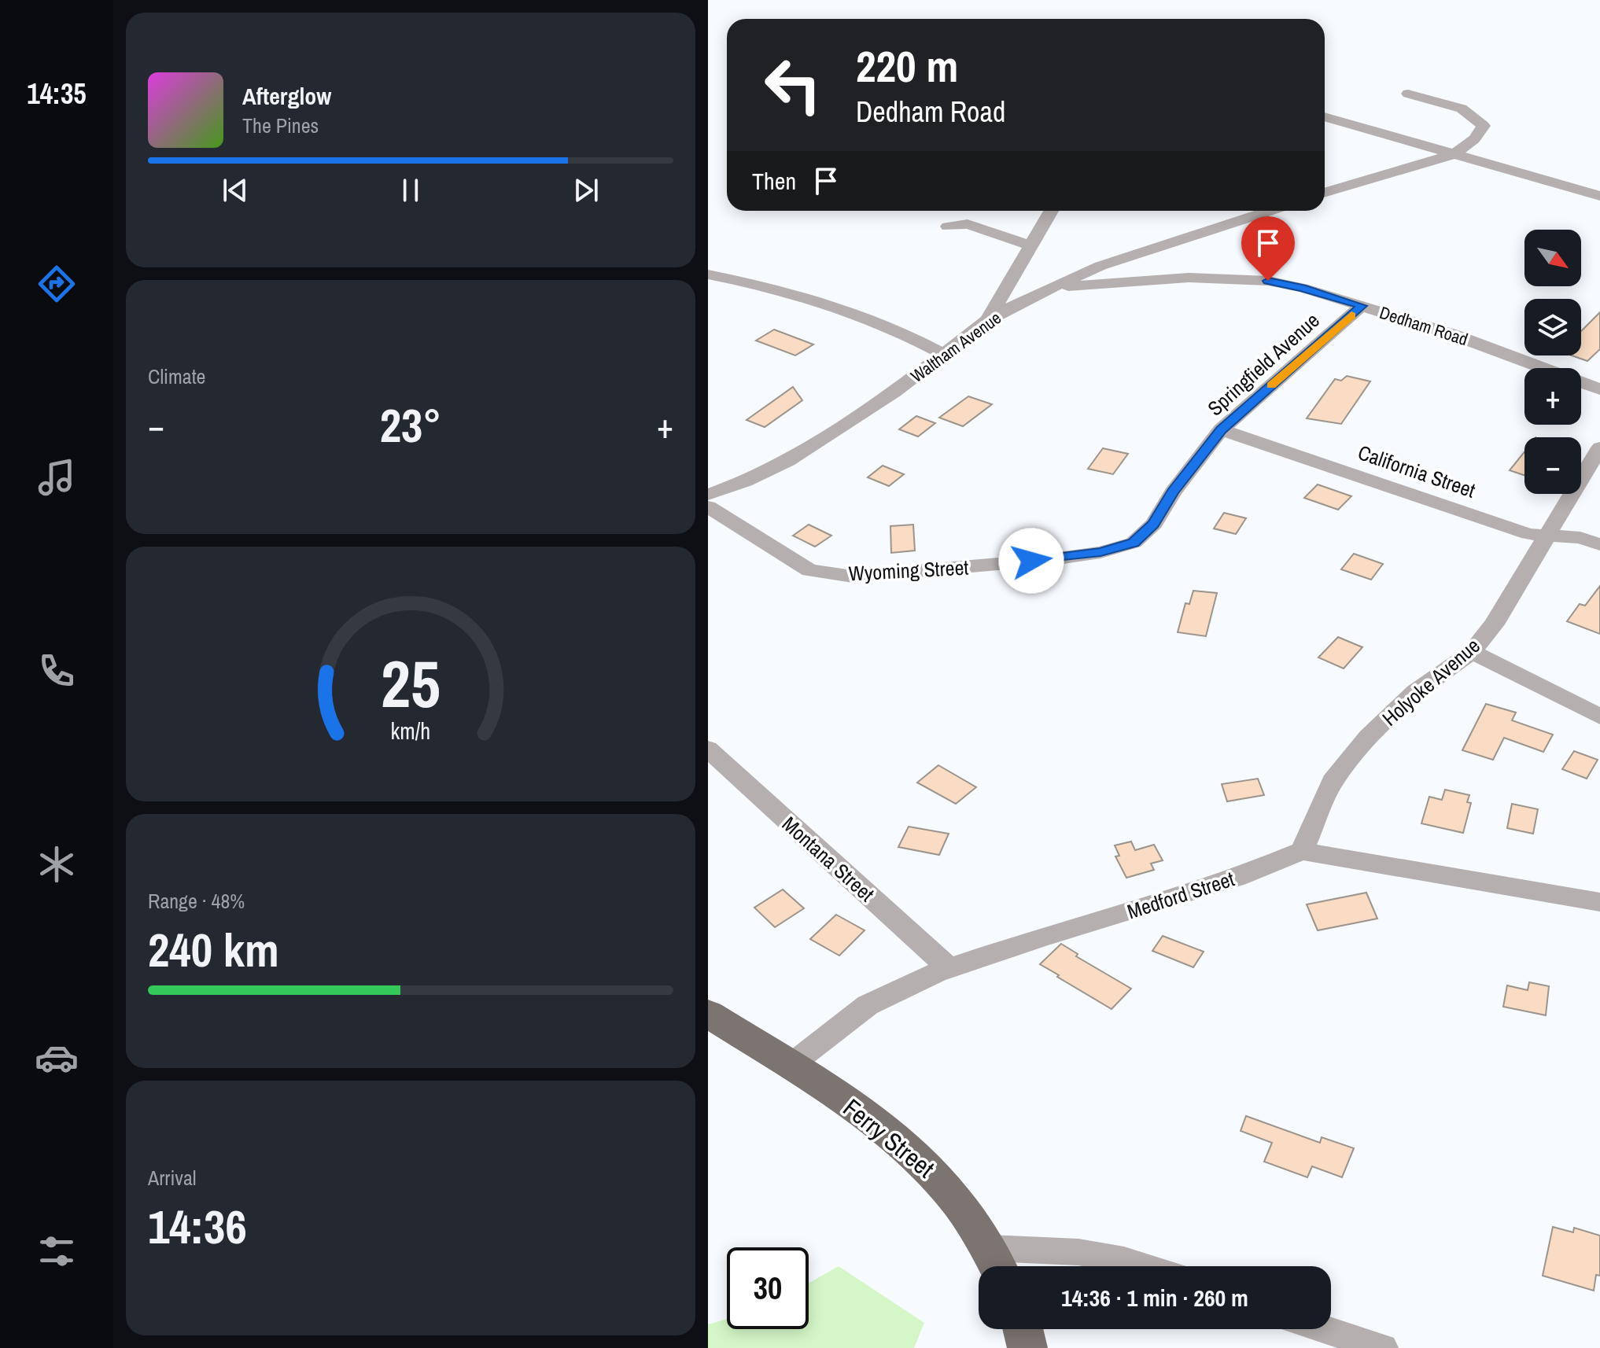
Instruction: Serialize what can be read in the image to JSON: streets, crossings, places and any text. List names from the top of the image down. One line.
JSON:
{"streets":{"main road":["Ferry Street"],"street":["Dedham Road","Waltham Avenue","Springfield Avenue","California Street","Wyoming Street","Holyoke Avenue","Montana Street","Medford Street"]},"crossings":[["Dedham Road","Waltham Avenue"],["Dedham Road","Springfield Avenue"],["Springfield Avenue","California Street"],["Springfield Avenue","Wyoming Street"],["California Street","Holyoke Avenue"],["Holyoke Avenue","Medford Street"],["Montana Street","Medford Street"],["Medford Street","Ferry Street"]],"north":"bottom right","page":{"tabs":"14:35","turn":["220 m","Dedham Road"],"song":["Afterglow","The Pines"],"then":"Then","map_buttons":["+","−"],"tile":["Climate",["Range · 48%","240 km"],["Arrival","14:36"]],"heat":["−","23°","+"],"limit":"30","trip":"14:36 · 1 min · 260 m","gauge":["25","km/h"]}}
